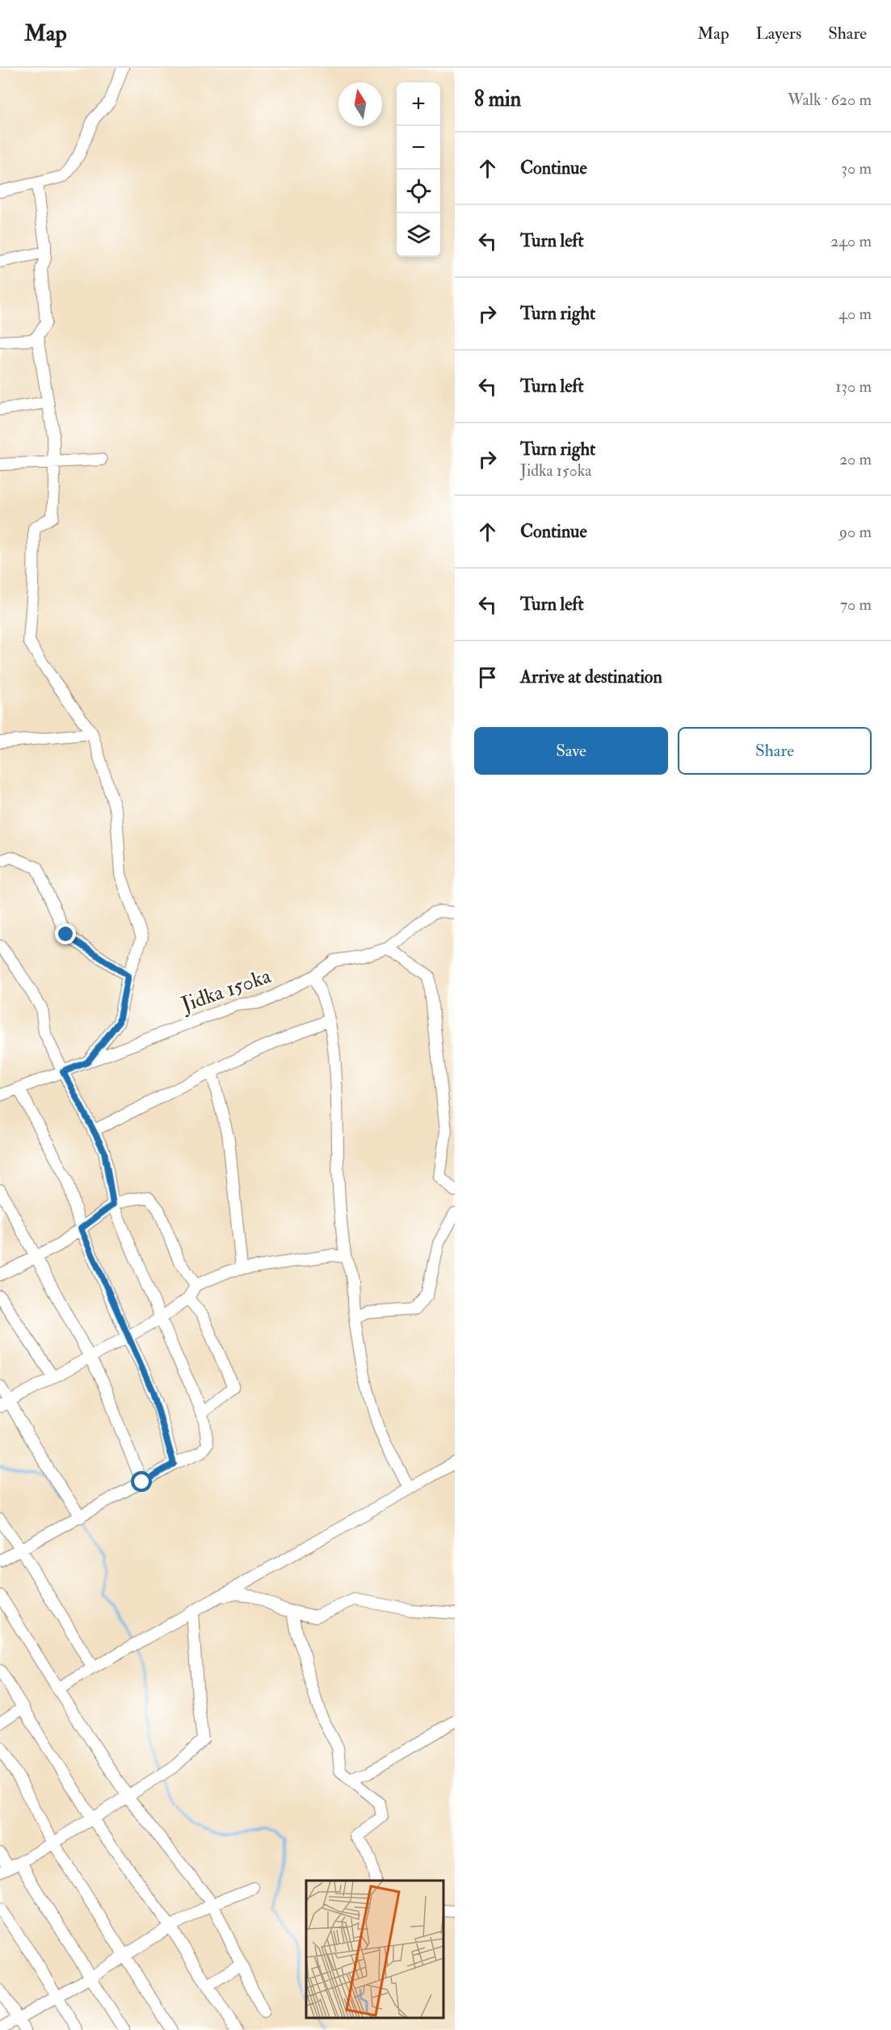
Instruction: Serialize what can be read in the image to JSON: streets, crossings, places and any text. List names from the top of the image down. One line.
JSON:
{"streets":{"street":["Jidka 150ka"]},"north":"top","page":{"header":"Map","nav":["Map","Layers","Share"],"heading":["8 min","Walk · 620 m"],"map_buttons":["+","−"],"list":[["Continue","30 m"],["Turn left","240 m"],["Turn right","40 m"],["Turn left","130 m"],["Turn right","Jidka 150ka","20 m"],["Continue","90 m"],["Turn left","70 m"],"Arrive at destination"],"buttons":["Save","Share"]}}
